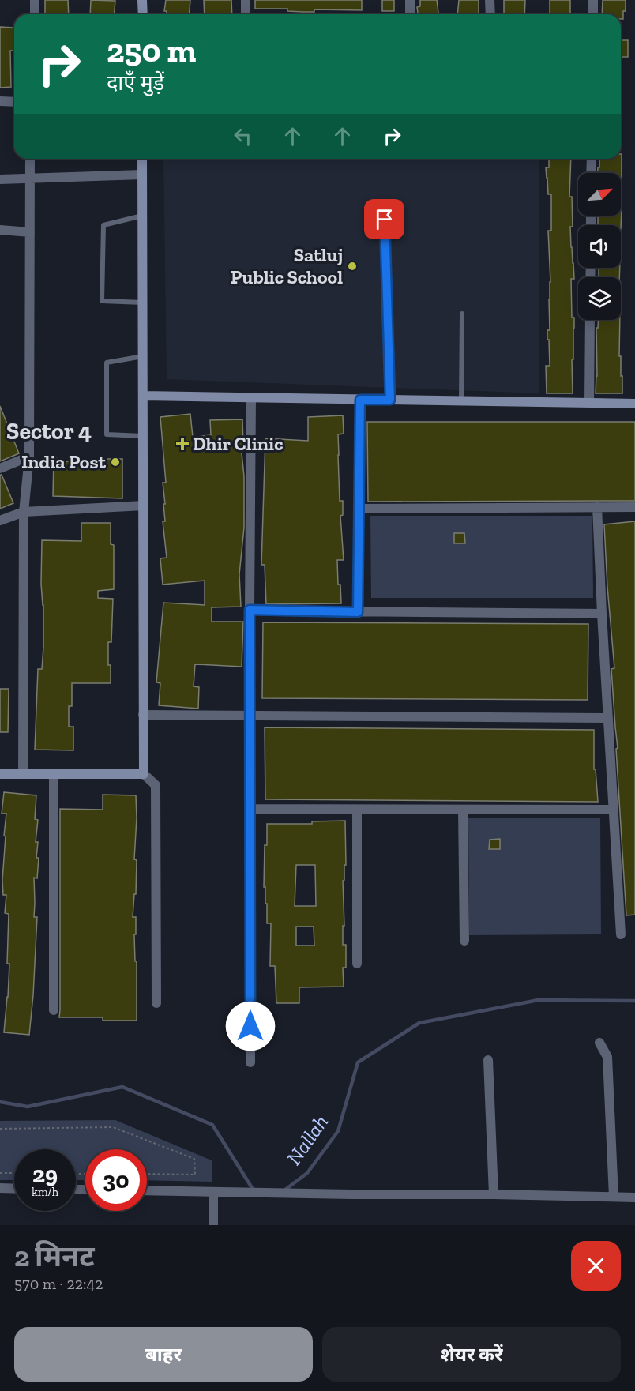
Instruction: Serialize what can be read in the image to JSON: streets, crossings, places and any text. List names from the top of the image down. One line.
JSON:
{"districts":["Sector 4"],"water":["Nallah"],"places":{"other":["Satluj Public School","India Post"],"health":["Dhir Clinic"]},"north":"top right","page":{"turn":["250 m","दाएँ मुड़ें"],"speed":"29 km/h","limit":"30","heading":["2 मिनट","570 m · 22:42"],"buttons":["बाहर","शेयर करें"]}}
